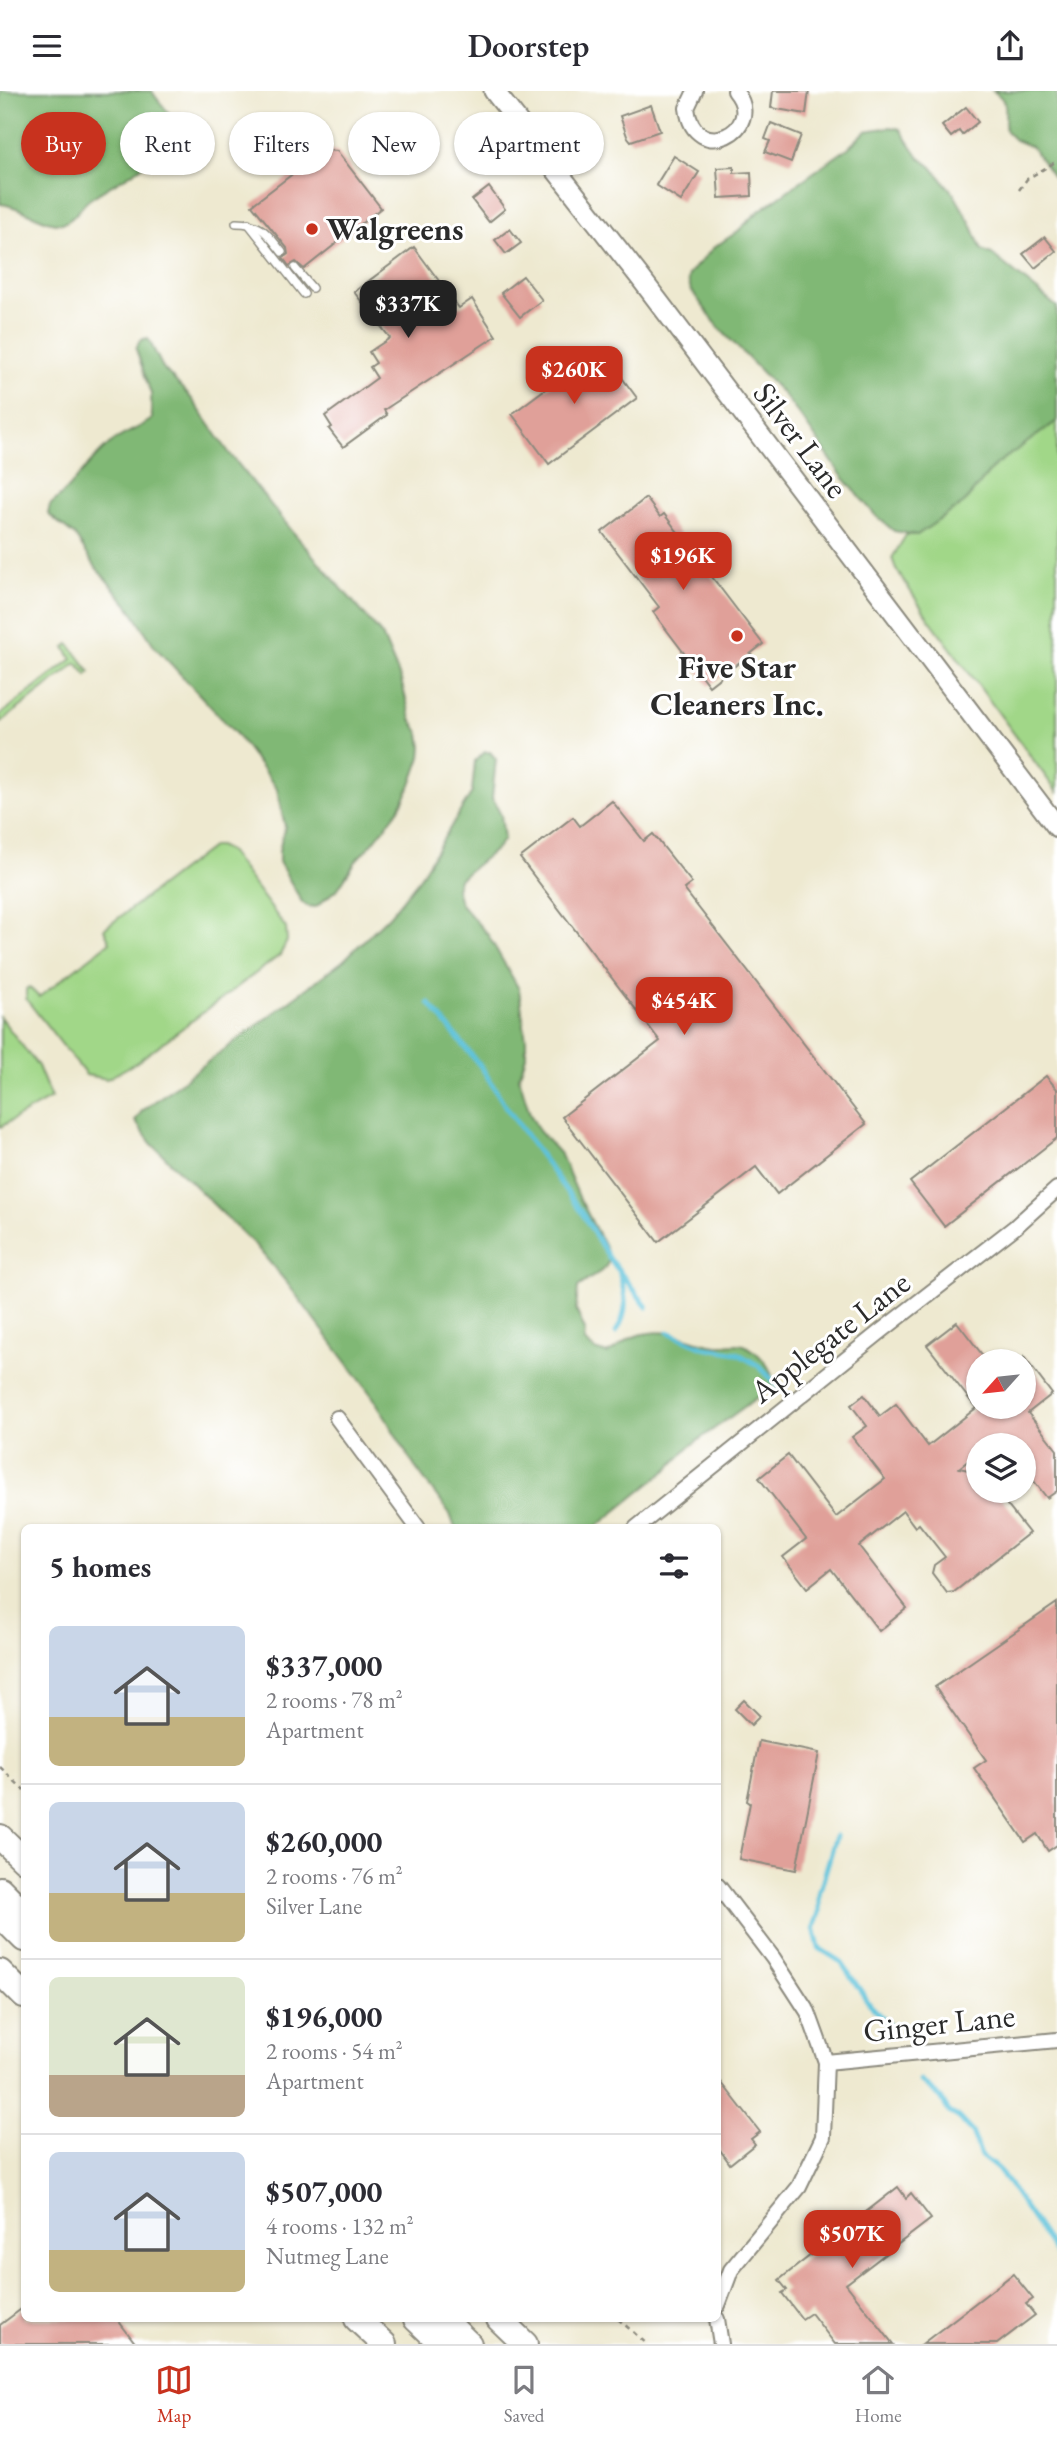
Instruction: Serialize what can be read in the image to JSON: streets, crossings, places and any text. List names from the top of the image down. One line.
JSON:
{"streets":{"main road":["Silver Lane"],"street":["Applegate Lane","Ginger Lane"]},"places":["Walgreens","Five Star Cleaners Inc."],"north":"bottom left","page":{"header":"Doorstep","chip":["Buy","Rent","Filters","New","Apartment"],"price":["$337K","$260K","$196K","$454K","$507K"],"heading":"5 homes","list":[{"name":"$337,000","note":"2 rooms · 78 m² · Apartment"},{"name":"$260,000","note":"2 rooms · 76 m² · Silver Lane"},{"name":"$196,000","note":"2 rooms · 54 m² · Apartment"},{"name":"$507,000","note":"4 rooms · 132 m² · Nutmeg Lane"}],"tabs":["Map","Saved","Home"]}}
